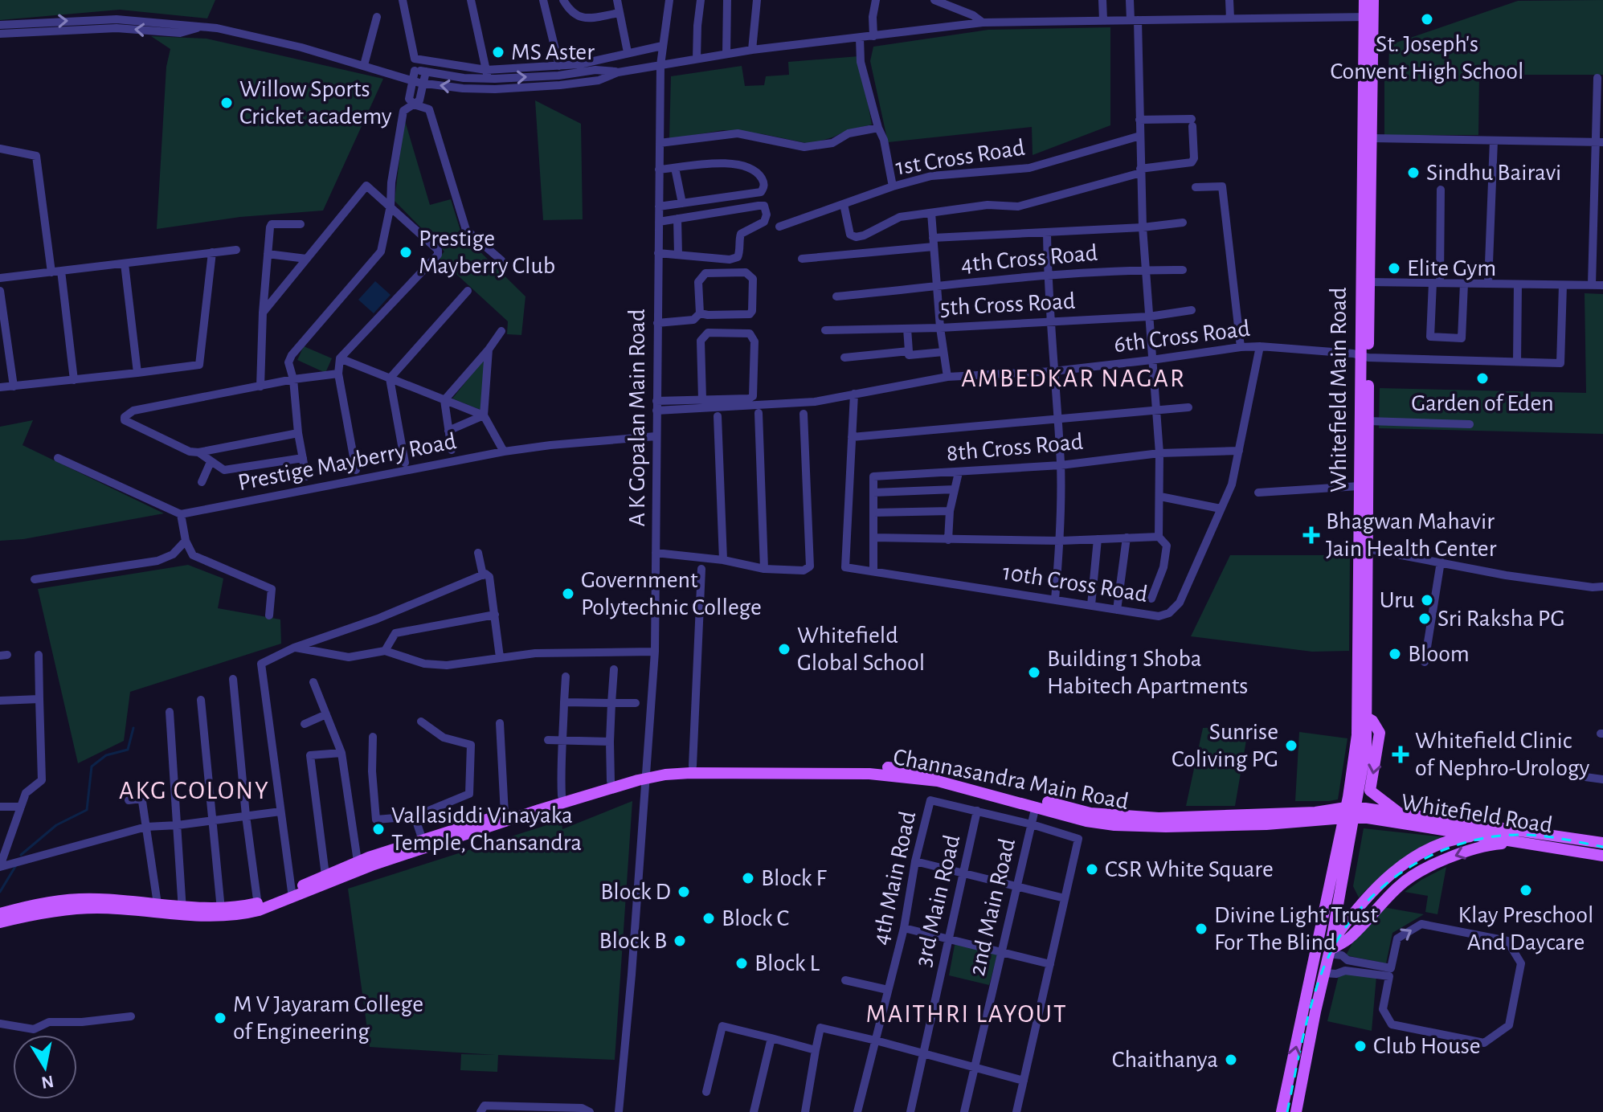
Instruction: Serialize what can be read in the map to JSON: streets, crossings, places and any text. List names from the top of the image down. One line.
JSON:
{"streets":{"main road":["Whitefield Main Road","Channasandra Main Road","Whitefield Road"],"street":["1st Cross Road","4th Cross Road","5th Cross Road","6th Cross Road","A K Gopalan Main Road","8th Cross Road","Prestige Mayberry Road","10th Cross Road","4th Main Road","3rd Main Road","2nd Main Road"]},"crossings":[["6th Cross Road","Whitefield Main Road"],["6th Cross Road","A K Gopalan Main Road"],["6th Cross Road","10th Cross Road"],["Whitefield Main Road","Channasandra Main Road"],["Whitefield Main Road","Whitefield Road"],["A K Gopalan Main Road","Prestige Mayberry Road"],["A K Gopalan Main Road","Channasandra Main Road"],["8th Cross Road","10th Cross Road"],["Channasandra Main Road","Whitefield Road"],["Channasandra Main Road","2nd Main Road"],["4th Main Road","3rd Main Road"],["4th Main Road","2nd Main Road"]],"districts":["AMBEDKAR NAGAR","AKG COLONY","MAITHRI LAYOUT"],"places":{"other":["St. Joseph's Convent High School","MS Aster","Willow Sports Cricket academy","Sindhu Bairavi","Prestige Mayberry Club","Elite Gym","Garden of Eden","Government Polytechnic College","Uru","Sri Raksha PG","Whitefield Global School","Bloom","Building 1 Shoba Habitech Apartments","Sunrise Coliving PG","Vallasiddi Vinayaka Temple, Chansandra","CSR White Square","Block F","Klay Preschool And Daycare","Block D","Block C","Divine Light Trust For The Blind","Block B","Block L","M V Jayaram College of Engineering","Club House","Chaithanya"],"health":["Bhagwan Mahavir Jain Health Center","Whitefield Clinic of Nephro-Urology"]},"north":"bottom"}
